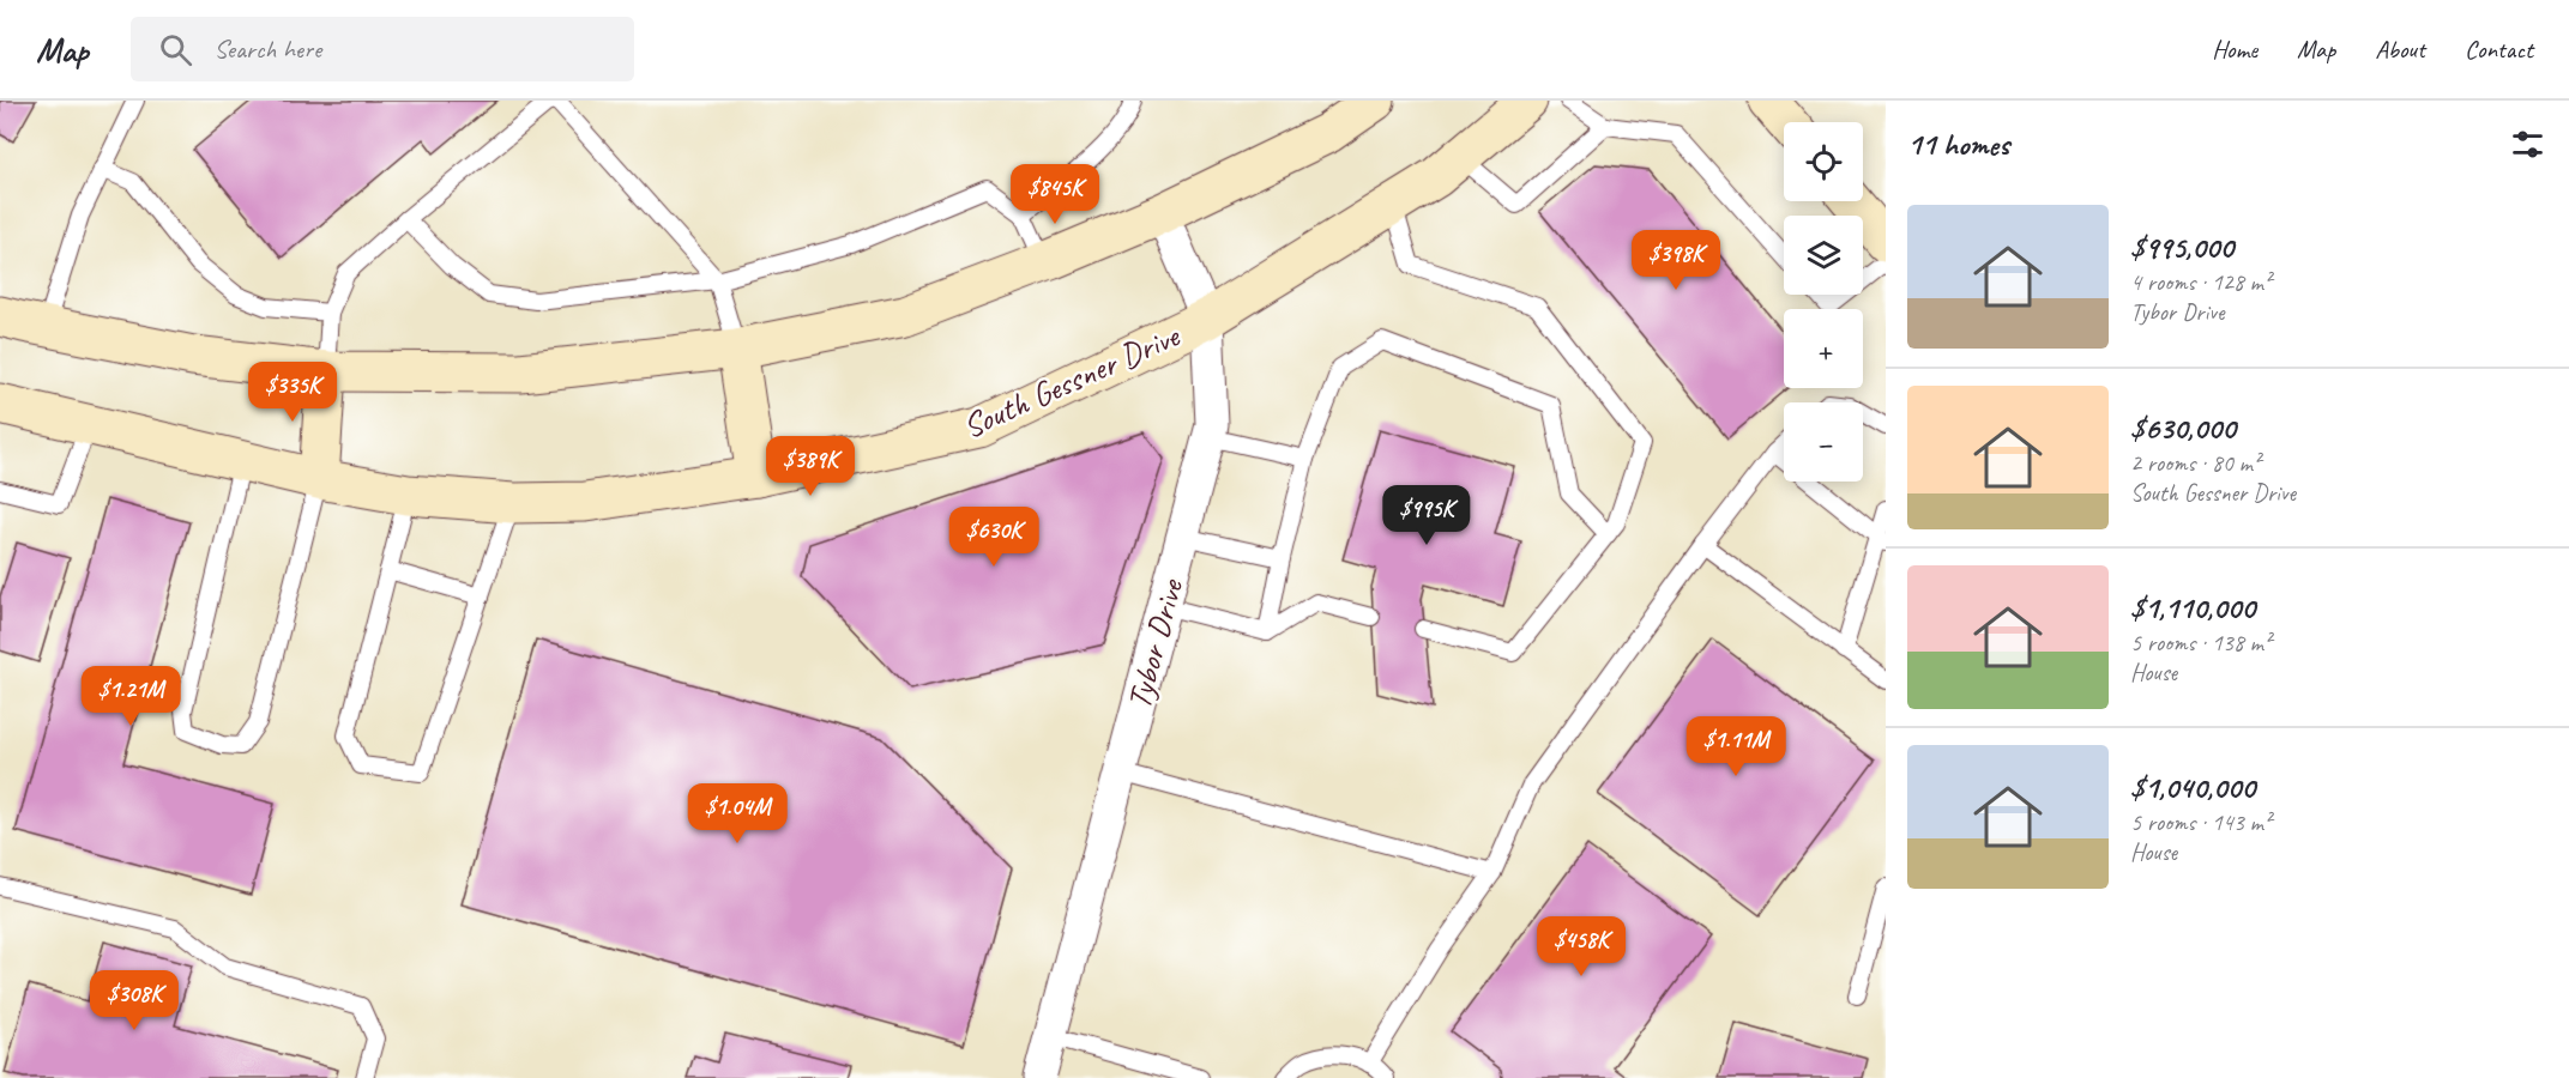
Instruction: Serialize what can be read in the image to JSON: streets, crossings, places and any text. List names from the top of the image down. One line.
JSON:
{"streets":{"main road":["South Gessner Drive"],"street":["Tybor Drive"]},"crossings":[["South Gessner Drive","Tybor Drive"]],"page":{"header":"Map","search":"Search here","nav":["Home","Map","About","Contact"],"heading":"11 homes","map_buttons":["+","−"],"price":["$845K","$398K","$335K","$389K","$995K","$630K","$1.21M","$1.11M","$1.04M","$458K","$308K"],"list":[{"name":"$995,000","note":"4 rooms · 128 m² · Tybor Drive"},{"name":"$630,000","note":"2 rooms · 80 m² · South Gessner Drive"},{"name":"$1,110,000","note":"5 rooms · 138 m² · House"},{"name":"$1,040,000","note":"5 rooms · 143 m² · House"}]}}
